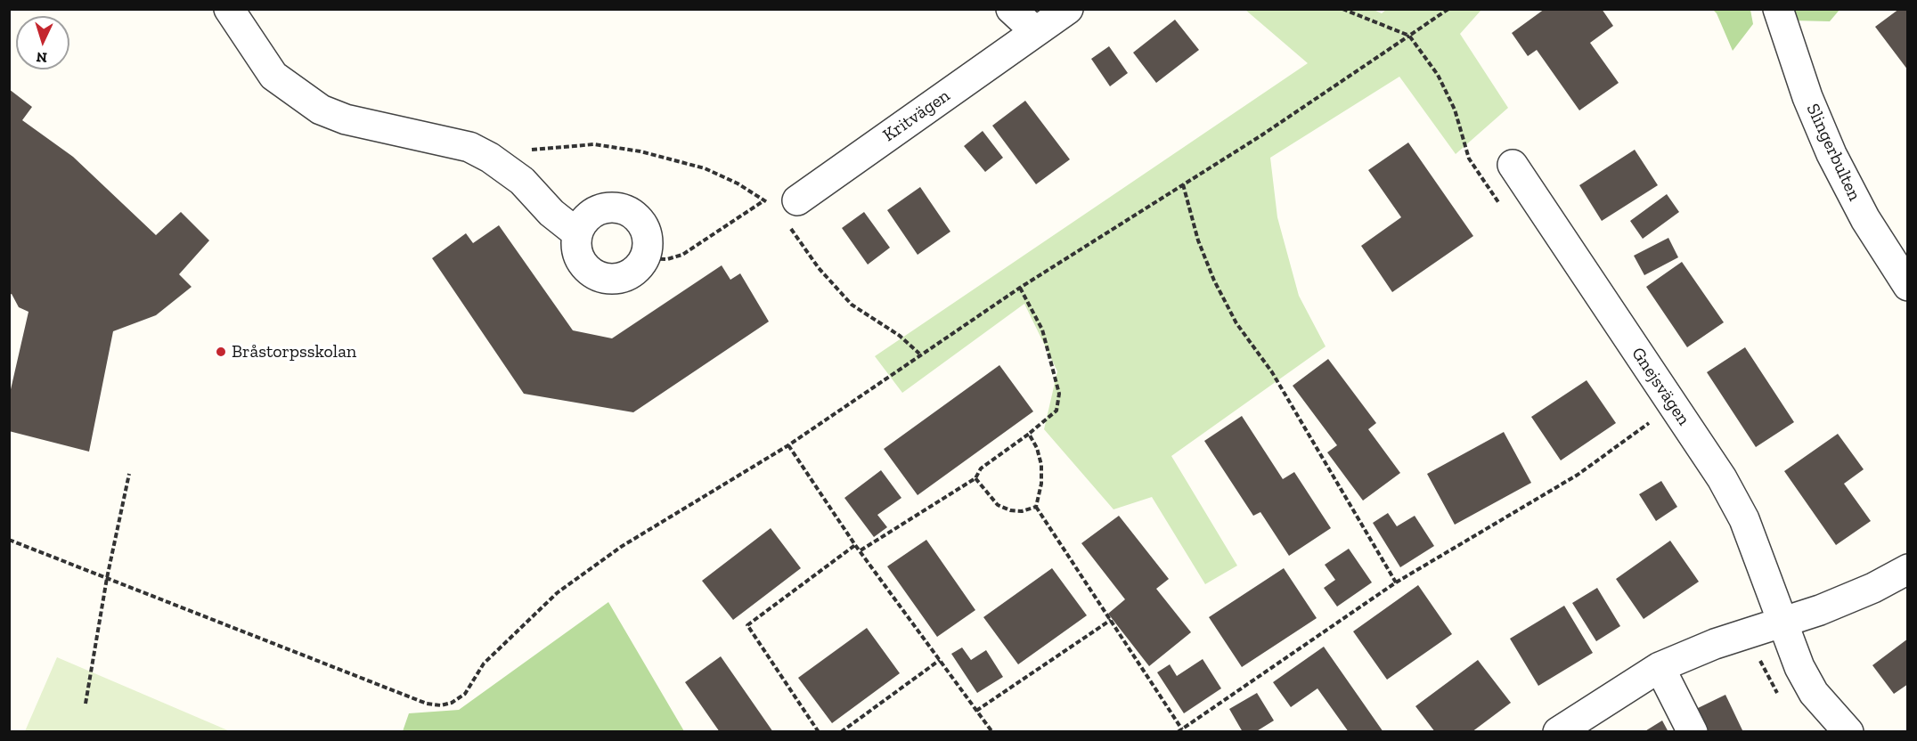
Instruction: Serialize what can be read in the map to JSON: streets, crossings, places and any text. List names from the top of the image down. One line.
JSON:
{"streets":{"street":["Kritvägen","Slingerbulten","Gnejsvägen"]},"places":["Bråstorpsskolan"],"north":"bottom"}
